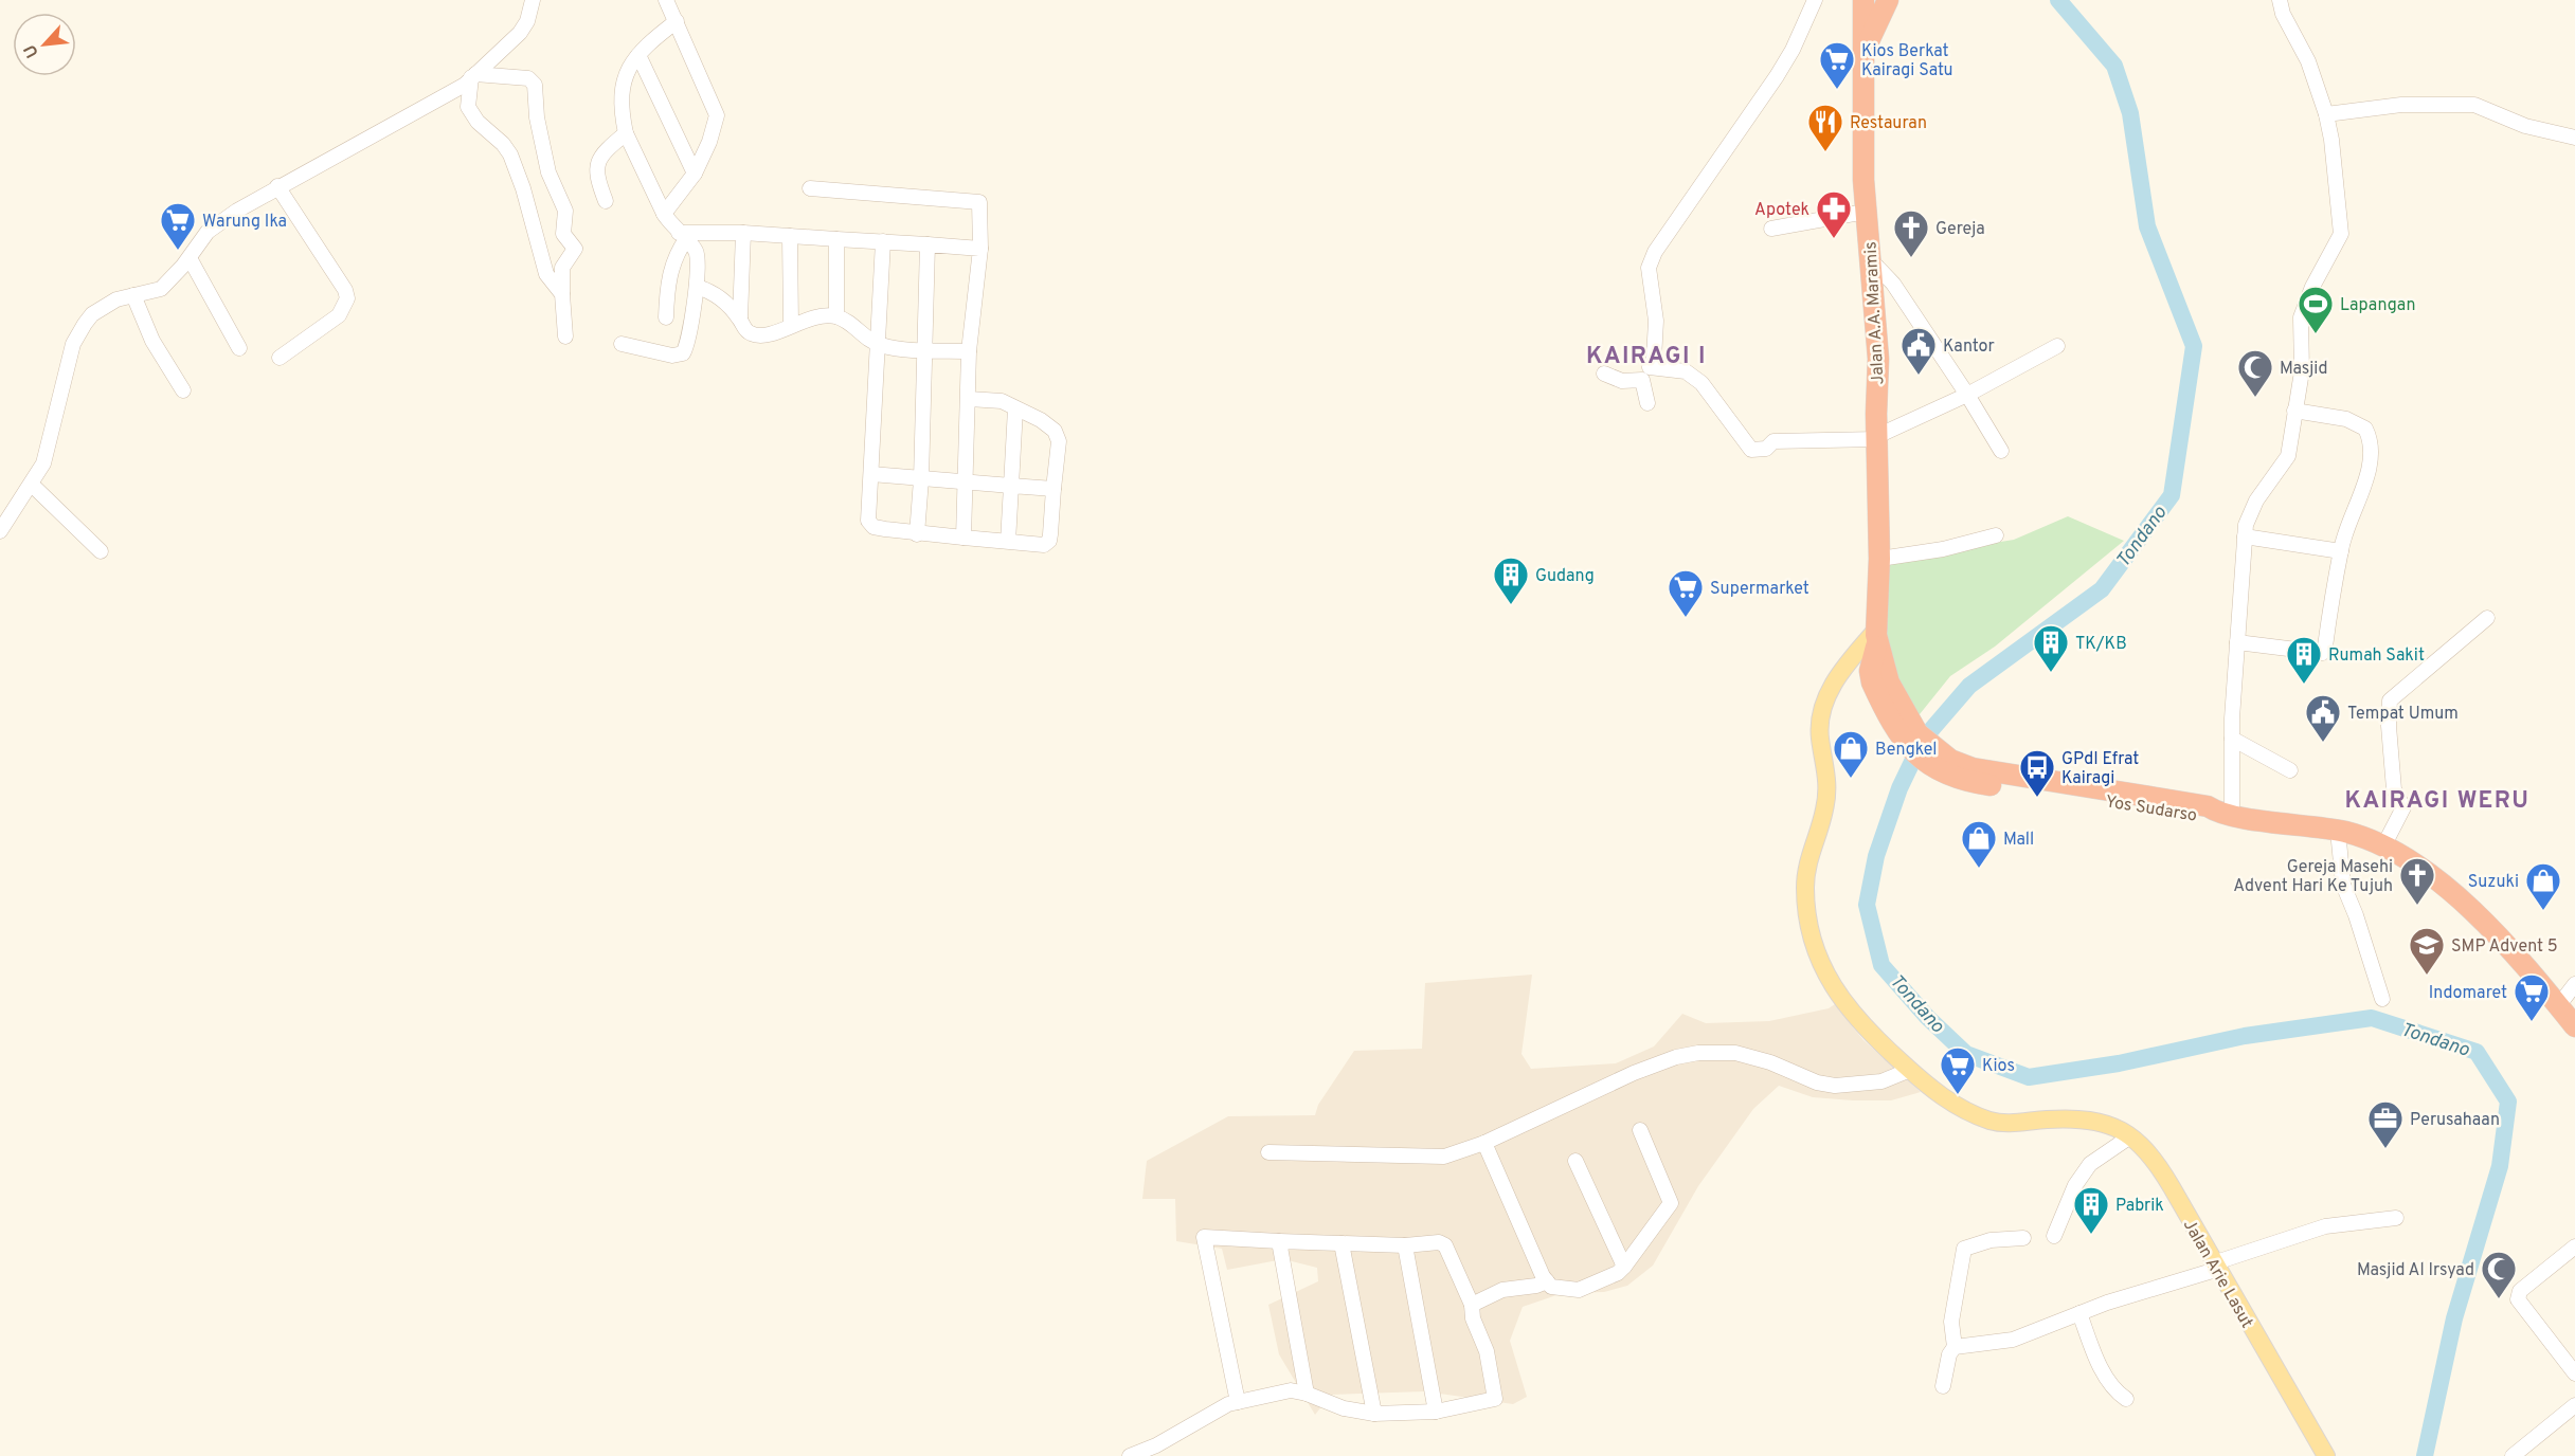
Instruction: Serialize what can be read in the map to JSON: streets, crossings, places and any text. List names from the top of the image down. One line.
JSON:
{"streets":{"highway":["Jalan A.A. Maramis","Yos Sudarso"],"main road":["Jalan Arie Lasut"]},"crossings":[["Jalan A.A. Maramis","Yos Sudarso"],["Jalan A.A. Maramis","Jalan Arie Lasut"],["Yos Sudarso","Jalan Arie Lasut"]],"districts":["KAIRAGI I","KAIRAGI WERU"],"water":["Tondano"],"places":{"supermarket":["Kios Berkat Kairagi Satu","Warung Ika","Supermarket","Indomaret","Kios"],"restaurant":["Restauran"],"pharmacy":["Apotek"],"church":["Gereja","Gereja Masehi Advent Hari Ke Tujuh"],"sports":["Lapangan"],"public building":["Kantor","Tempat Umum"],"mosque":["Masjid","Masjid Al Irsyad"],"building":["Gudang","TK/KB","Rumah Sakit","Pabrik"],"shop":["Bengkel","Mall","Suzuki"],"bus stop":["GPdI Efrat Kairagi"],"school or university":["SMP Advent 5"],"office":["Perusahaan"]},"north":"bottom left"}
